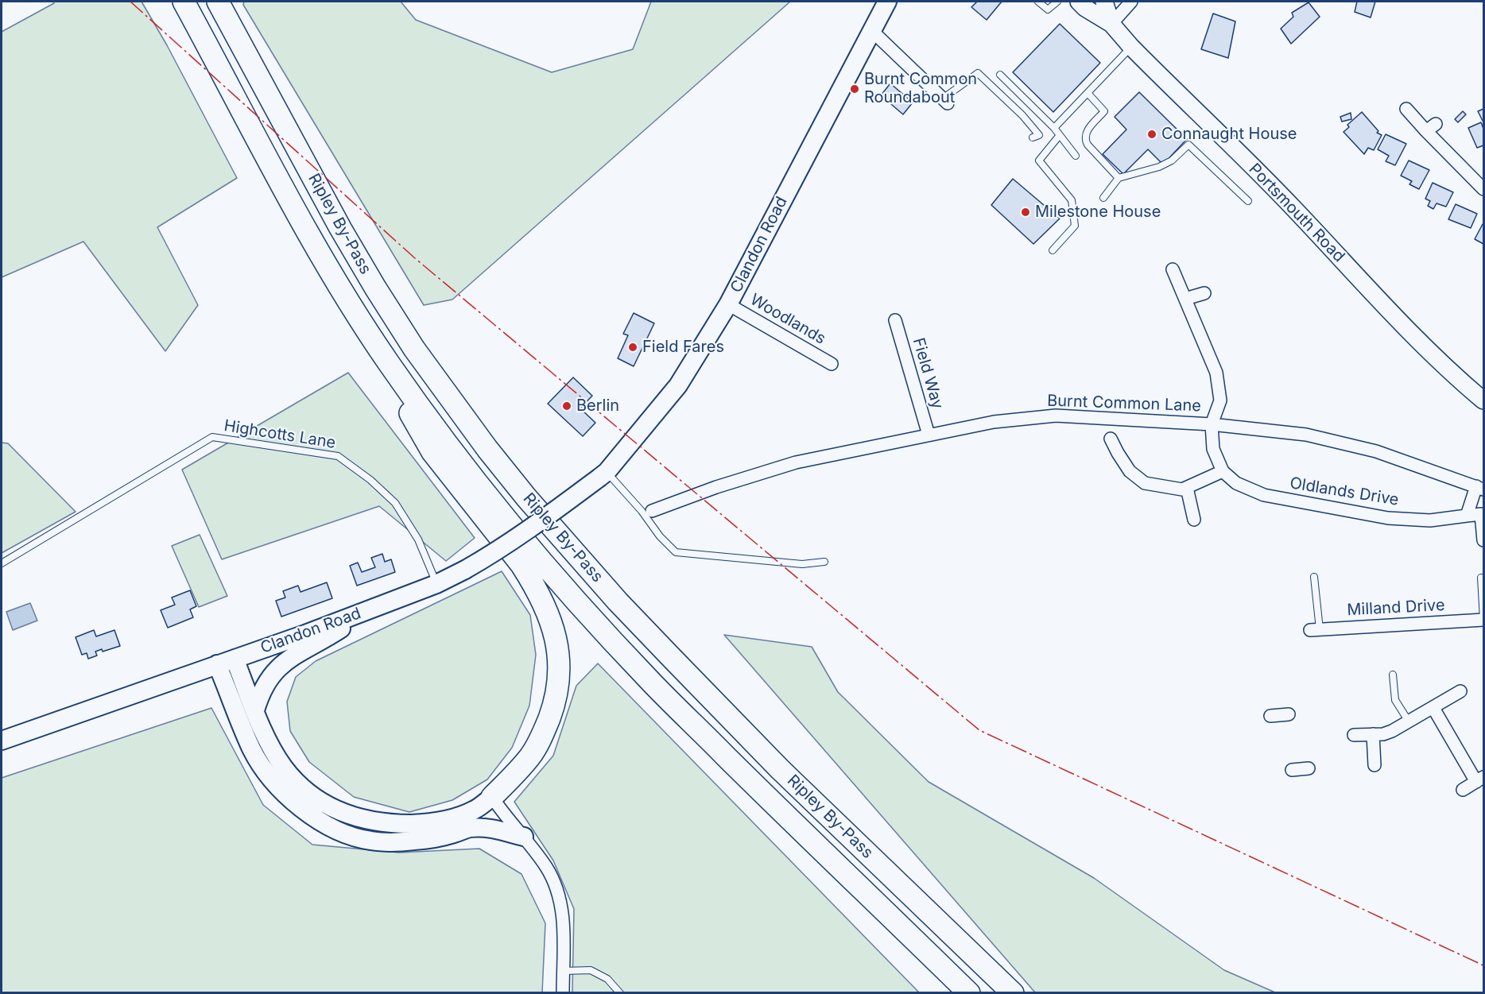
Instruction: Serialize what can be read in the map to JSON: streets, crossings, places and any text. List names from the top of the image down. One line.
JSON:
{"streets":{"highway":["Ripley By-Pass"],"main road":["Portsmouth Road","Clandon Road"],"street":["Woodlands","Field Way","Burnt Common Lane","Oldlands Drive","Milland Drive"],"lane":["Highcotts Lane"]},"crossings":[["Clandon Road","Woodlands"],["Clandon Road","Highcotts Lane"],["Field Way","Burnt Common Lane"],["Burnt Common Lane","Oldlands Drive"]],"places":["Burnt Common Roundabout","Connaught House","Milestone House","Field Fares","Berlin"]}
